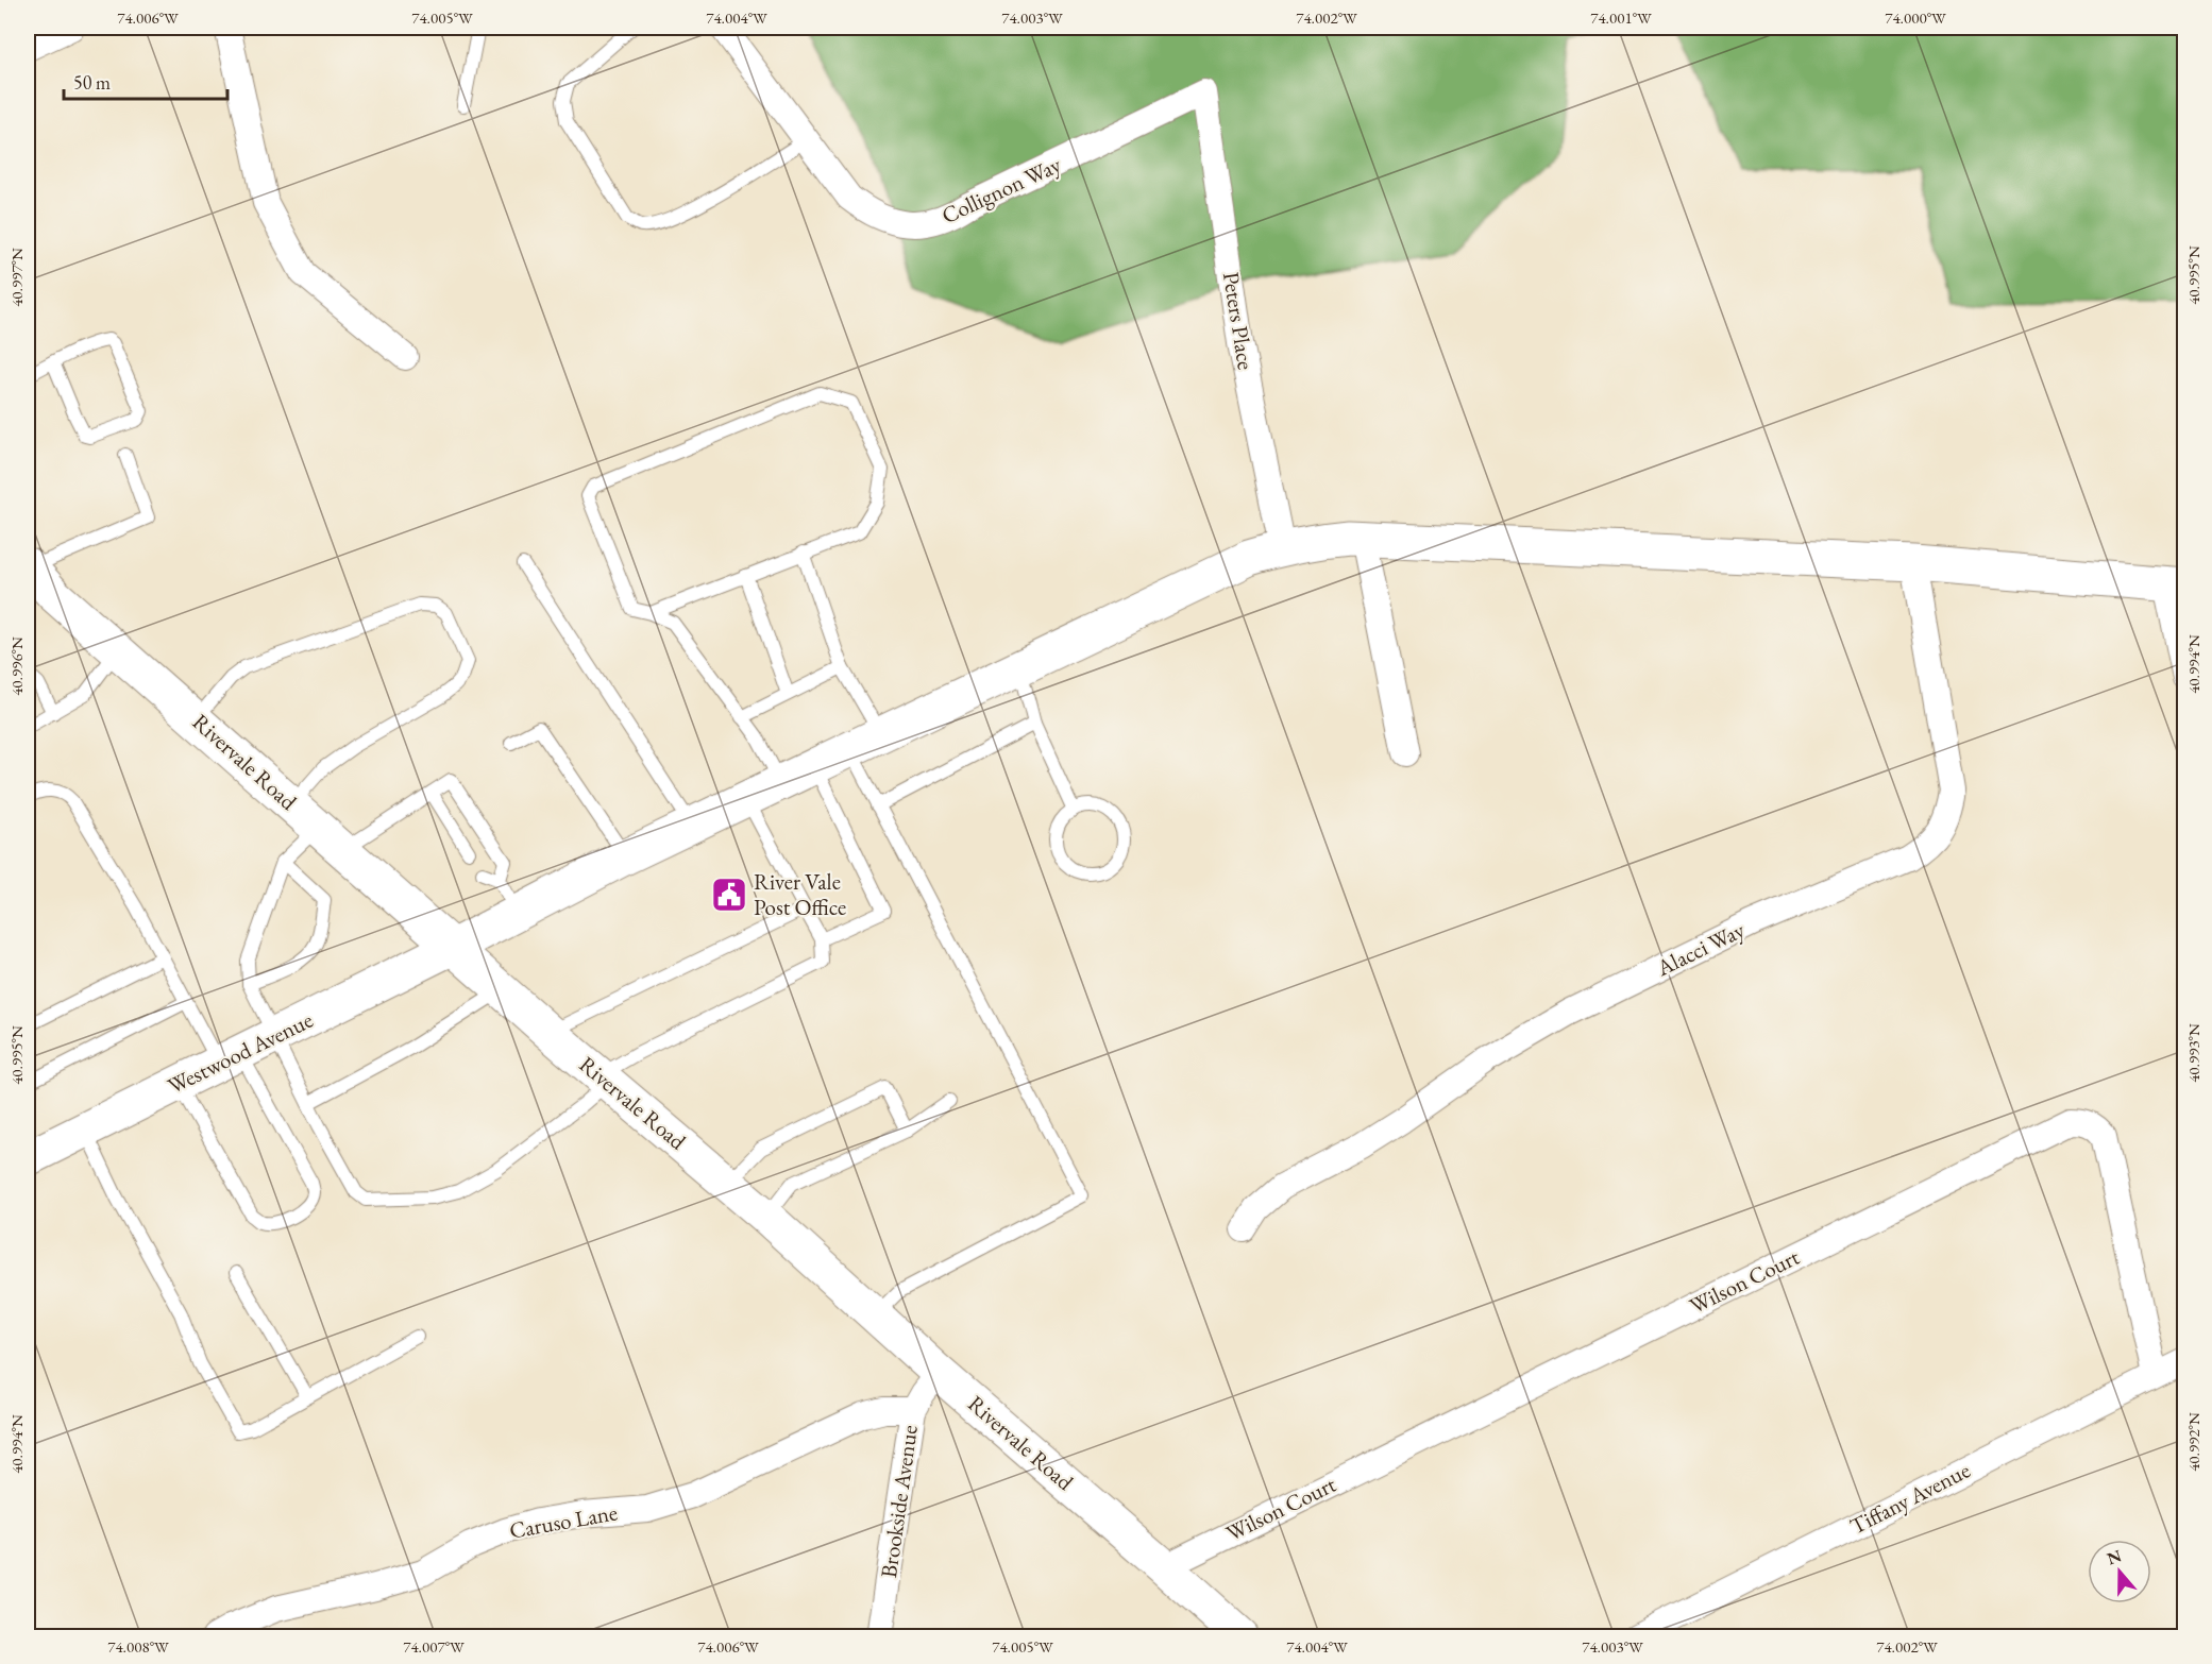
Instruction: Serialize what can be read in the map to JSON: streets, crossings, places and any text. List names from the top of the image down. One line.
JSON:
{"streets":{"street":["Collignon Way","Peters Place","Rivervale Road","Alacci Way","Westwood Avenue","Wilson Court","Tiffany Avenue","Brookside Avenue","Caruso Lane"]},"crossings":[["Collignon Way","Peters Place"],["Peters Place","Westwood Avenue"],["Rivervale Road","Westwood Avenue"],["Rivervale Road","Wilson Court"],["Rivervale Road","Brookside Avenue"],["Alacci Way","Westwood Avenue"],["Wilson Court","Tiffany Avenue"],["Brookside Avenue","Caruso Lane"]],"places":{"public building":["River Vale Post Office"]},"scale_bar":"50 m","north":"top","coordinates":["74.006°W","74.005°W","74.004°W","74.003°W","74.002°W","74.001°W","74.000°W","40.995°N","40.997°N","40.994°N","40.996°N","40.993°N","40.992°N","74.008°W","74.007°W"]}
